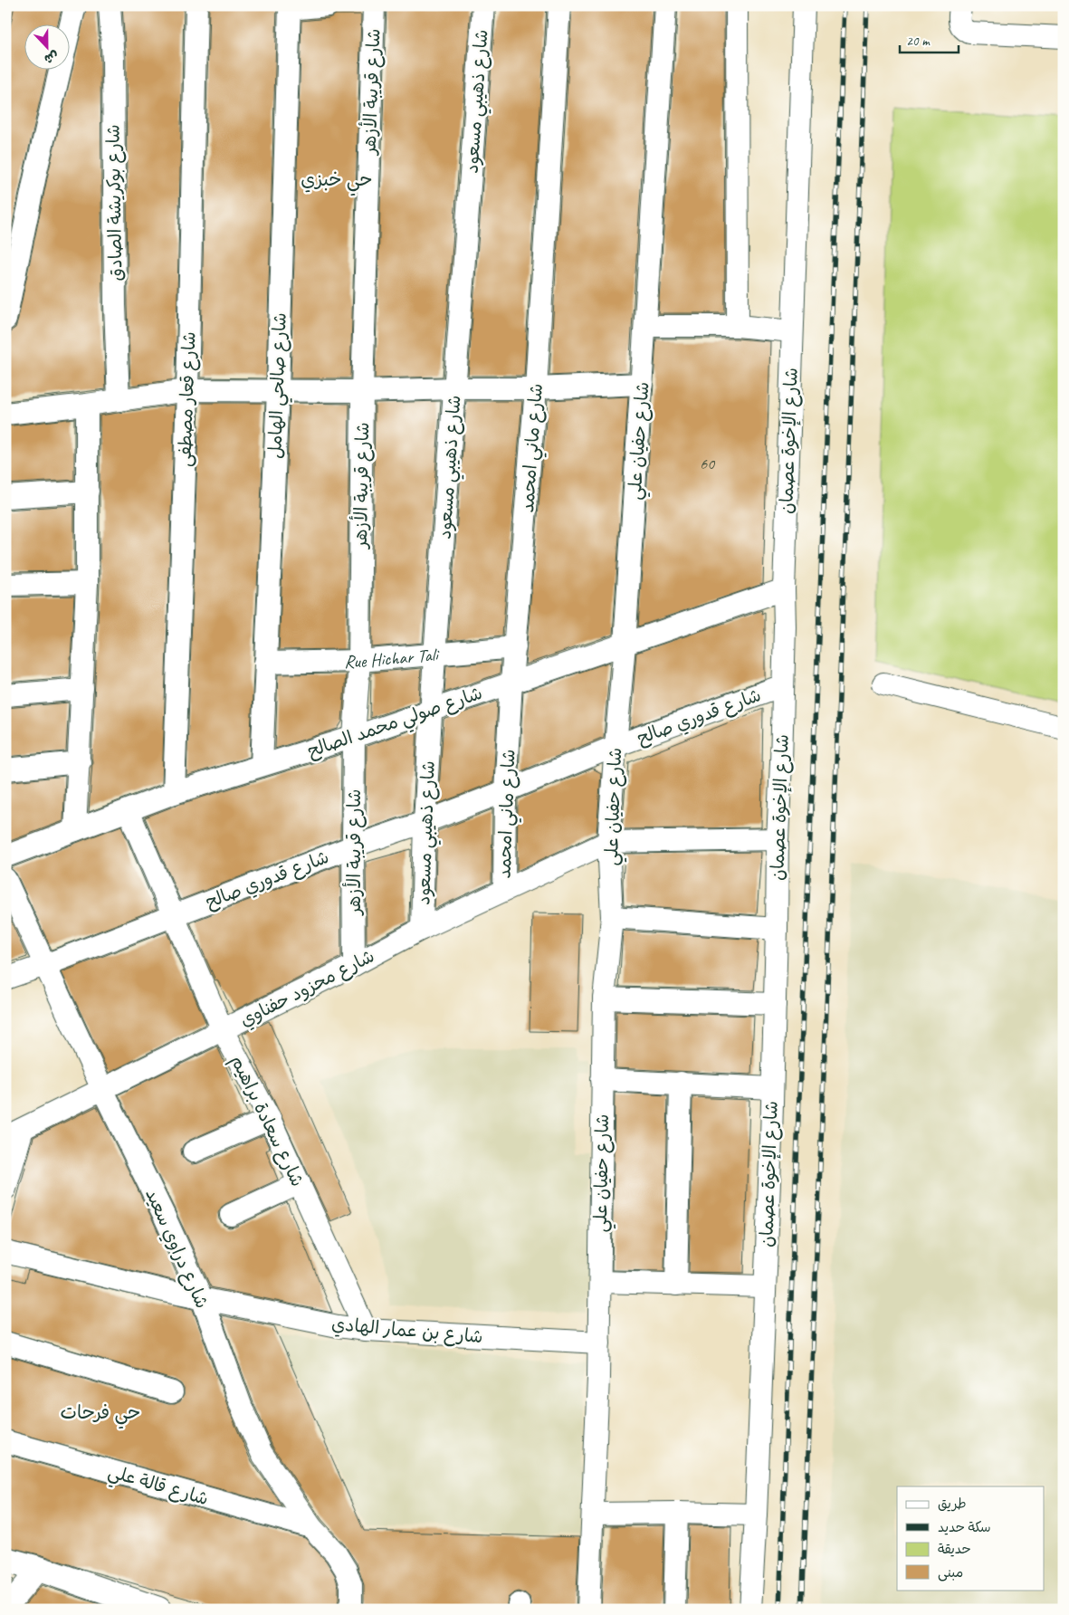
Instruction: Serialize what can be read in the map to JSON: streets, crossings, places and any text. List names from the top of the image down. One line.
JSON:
{"streets":{"street":["شارع قريبة الأزهر","شارع ذهيبي مسعود","شارع بوكريشة الصادق","شارع صالحي الهامل","شارع قعار مصطفى","شارع حفيان علي","شارع الإخوة عصمان","شارع ماني امحمد","Rue Hichar Tali","شارع قدوري صالح","شارع صولي محمد الصالح","شارع محزود حفناوي","شارع سعادة براهيم","شارع دراوي سعيد","شارع بن عمار الهادي","شارع قالة علي"]},"crossings":[["شارع قريبة الأزهر","Rue Hichar Tali"],["شارع قريبة الأزهر","شارع قدوري صالح"],["شارع قريبة الأزهر","شارع صولي محمد الصالح"],["شارع قريبة الأزهر","شارع محزود حفناوي"],["شارع ذهيبي مسعود","Rue Hichar Tali"],["شارع ذهيبي مسعود","شارع قدوري صالح"],["شارع ذهيبي مسعود","شارع صولي محمد الصالح"],["شارع ذهيبي مسعود","شارع محزود حفناوي"],["شارع صالحي الهامل","Rue Hichar Tali"],["شارع صالحي الهامل","شارع صولي محمد الصالح"],["شارع قعار مصطفى","شارع صولي محمد الصالح"],["شارع حفيان علي","شارع قدوري صالح"],["شارع حفيان علي","شارع صولي محمد الصالح"],["شارع حفيان علي","شارع محزود حفناوي"],["شارع حفيان علي","شارع بن عمار الهادي"],["شارع الإخوة عصمان","شارع قدوري صالح"],["شارع الإخوة عصمان","شارع صولي محمد الصالح"],["شارع ماني امحمد","Rue Hichar Tali"],["شارع ماني امحمد","شارع قدوري صالح"],["شارع ماني امحمد","شارع صولي محمد الصالح"],["شارع ماني امحمد","شارع محزود حفناوي"],["شارع قدوري صالح","شارع سعادة براهيم"],["شارع قدوري صالح","شارع دراوي سعيد"],["شارع صولي محمد الصالح","شارع سعادة براهيم"],["شارع محزود حفناوي","شارع سعادة براهيم"],["شارع محزود حفناوي","شارع دراوي سعيد"],["شارع سعادة براهيم","شارع بن عمار الهادي"],["شارع دراوي سعيد","شارع بن عمار الهادي"],["شارع دراوي سعيد","شارع قالة علي"]],"districts":["حي خبزي","حي فرحات"],"house_numbers":["60"],"legend":["طريق","سكة حديد","حديقة","مبنى"],"scale_bar":"20 m","north":"bottom"}
